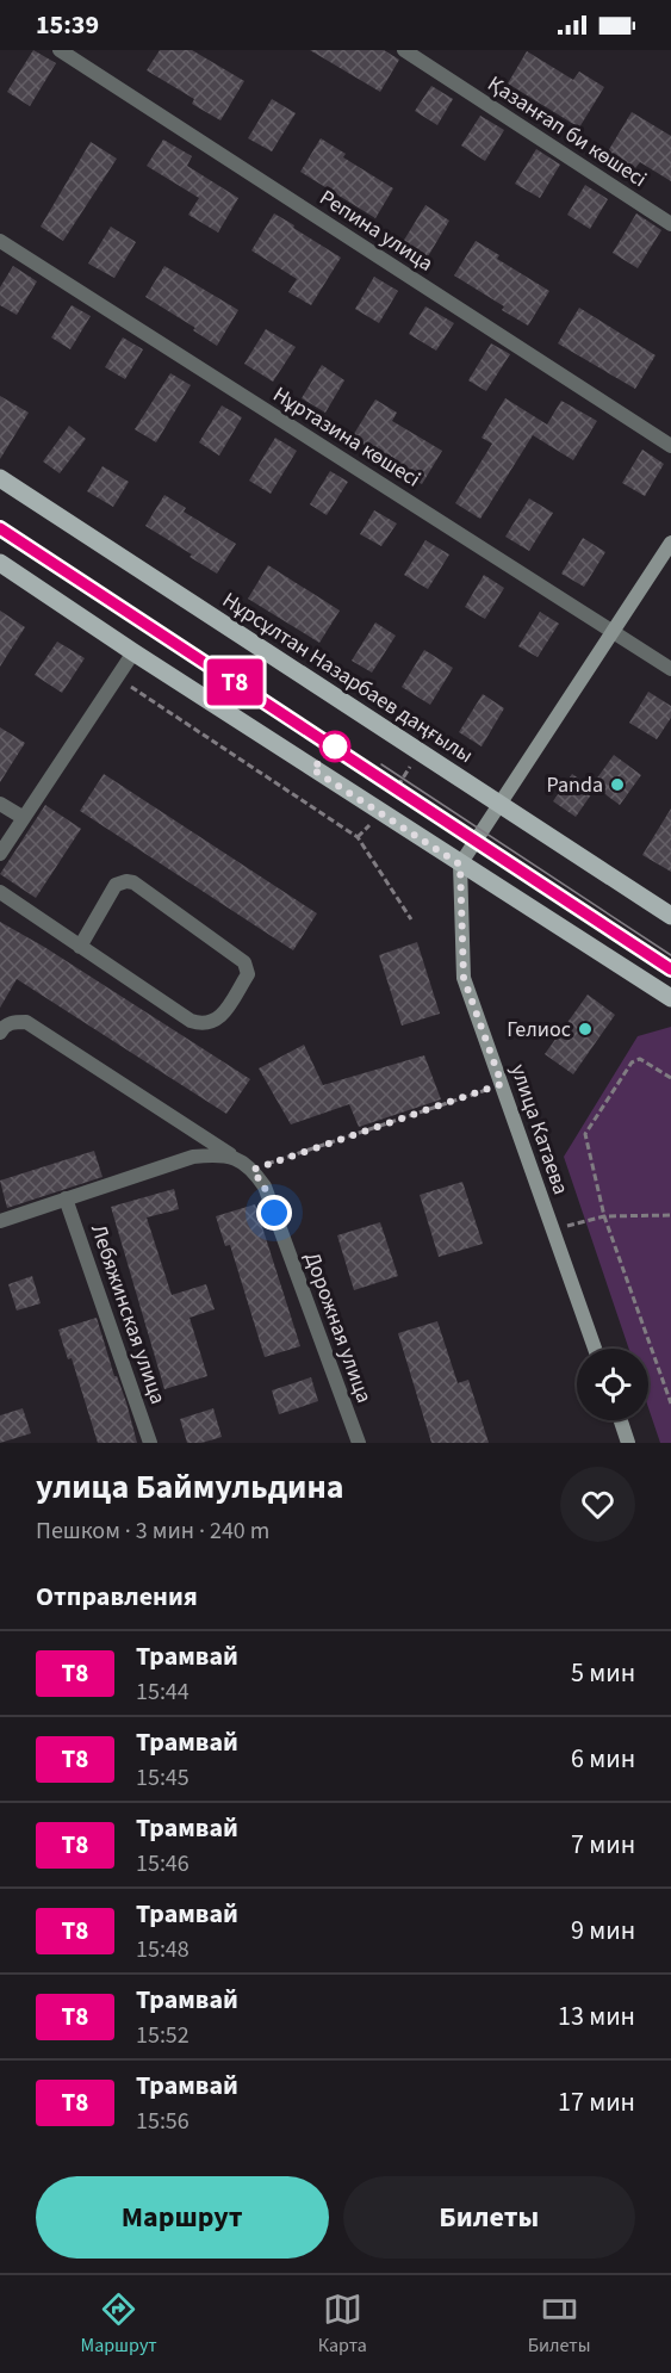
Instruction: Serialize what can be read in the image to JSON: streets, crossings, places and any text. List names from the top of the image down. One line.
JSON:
{"streets":{"main road":["Нұрсұлтан Назарбаев даңғылы"],"street":["Қазанғап би көшесі","Репина улица","Нұртазина көшесі","улица Катаева","Лебяжинская улица","Дорожная улица"]},"places":["Panda","Гелиос"],"lines":["tram line T8"],"page":{"status":"15:39","on_map":"T8","heading":[["улица Баймульдина","Пешком · 3 мин · 240 m"],"Отправления"],"list":[{"mark":"T8","name":"Трамвай","note":"15:44","value":"5 мин"},{"mark":"T8","name":"Трамвай","note":"15:45","value":"6 мин"},{"mark":"T8","name":"Трамвай","note":"15:46","value":"7 мин"},{"mark":"T8","name":"Трамвай","note":"15:48","value":"9 мин"},{"mark":"T8","name":"Трамвай","note":"15:52","value":"13 мин"},{"mark":"T8","name":"Трамвай","note":"15:56","value":"17 мин"}],"buttons":["Маршрут","Билеты"],"tabs":["Маршрут","Карта","Билеты"]}}
